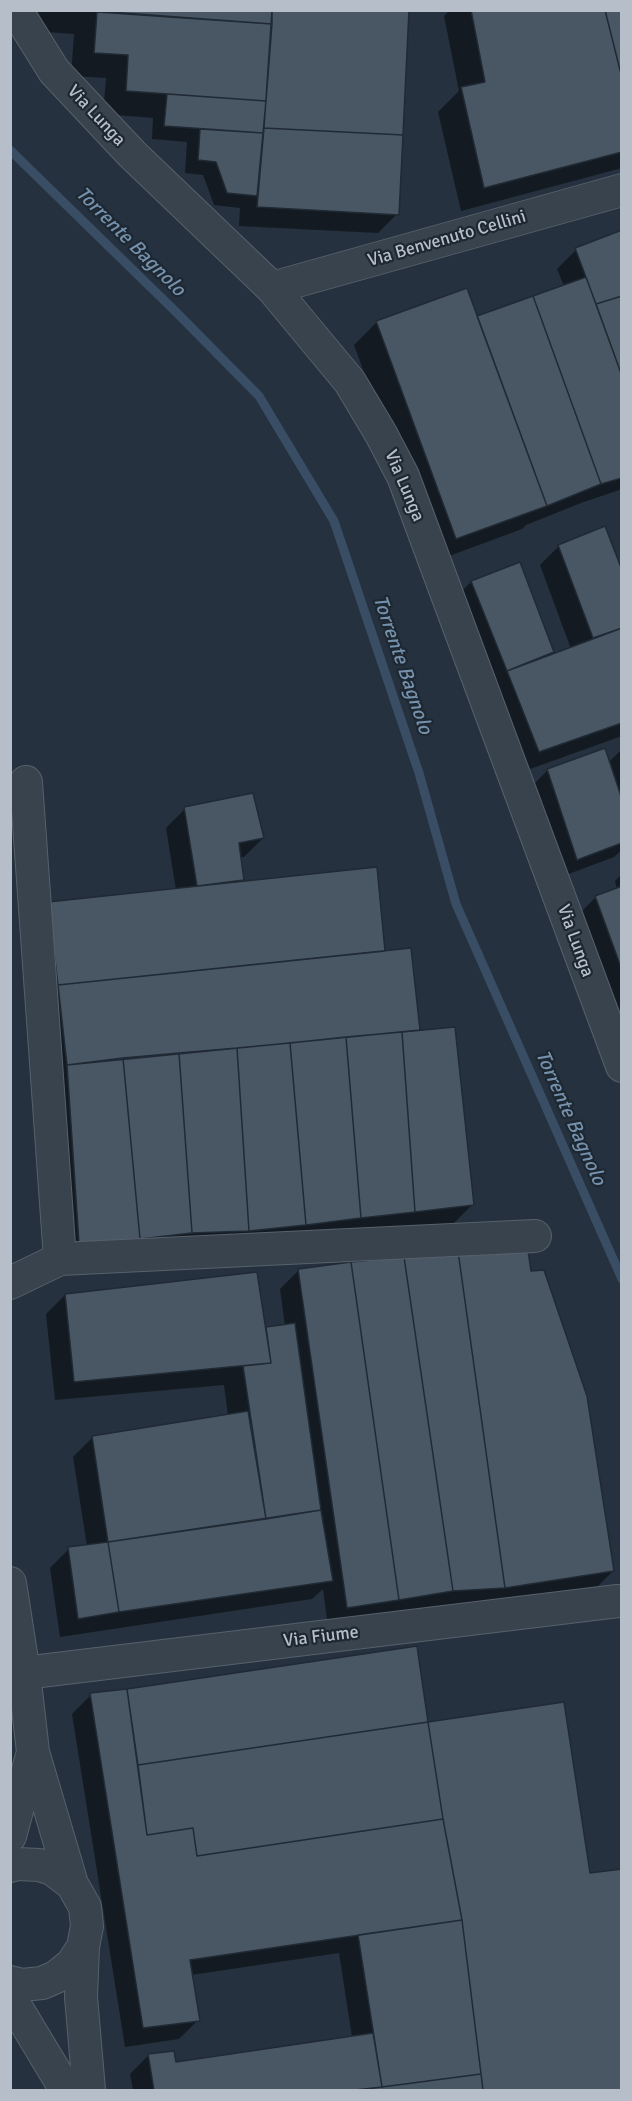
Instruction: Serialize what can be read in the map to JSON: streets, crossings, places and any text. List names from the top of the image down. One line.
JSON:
{"streets":{"street":["Via Lunga","Via Benvenuto Cellini","Via Fiume"]},"crossings":[["Via Lunga","Via Benvenuto Cellini"]],"water":["Torrente Bagnolo"]}
